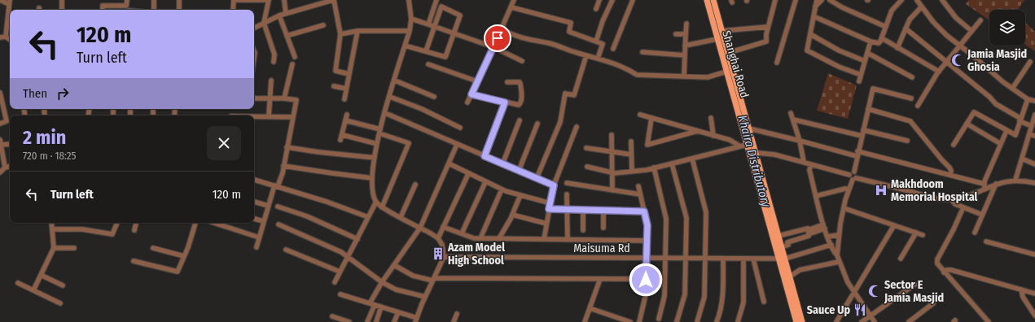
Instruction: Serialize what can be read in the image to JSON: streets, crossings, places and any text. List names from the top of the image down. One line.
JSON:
{"streets":{"main road":["Shanghai Road"],"street":["Maisuma Rd"]},"crossings":[["Shanghai Road","Maisuma Rd"]],"water":["Khaira Distributory"],"places":{"mosque":["Jamia Masjid Ghosia","Sector E Jamia Masjid"],"hospital":["Makhdoom Memorial Hospital"],"building":["Azam Model High School"],"restaurant":["Sauce Up"]},"page":{"turn":["120 m","Turn left"],"then":"Then","heading":["2 min","720 m · 18:25"],"list":[{"name":"Turn left","value":"120 m"}]}}
